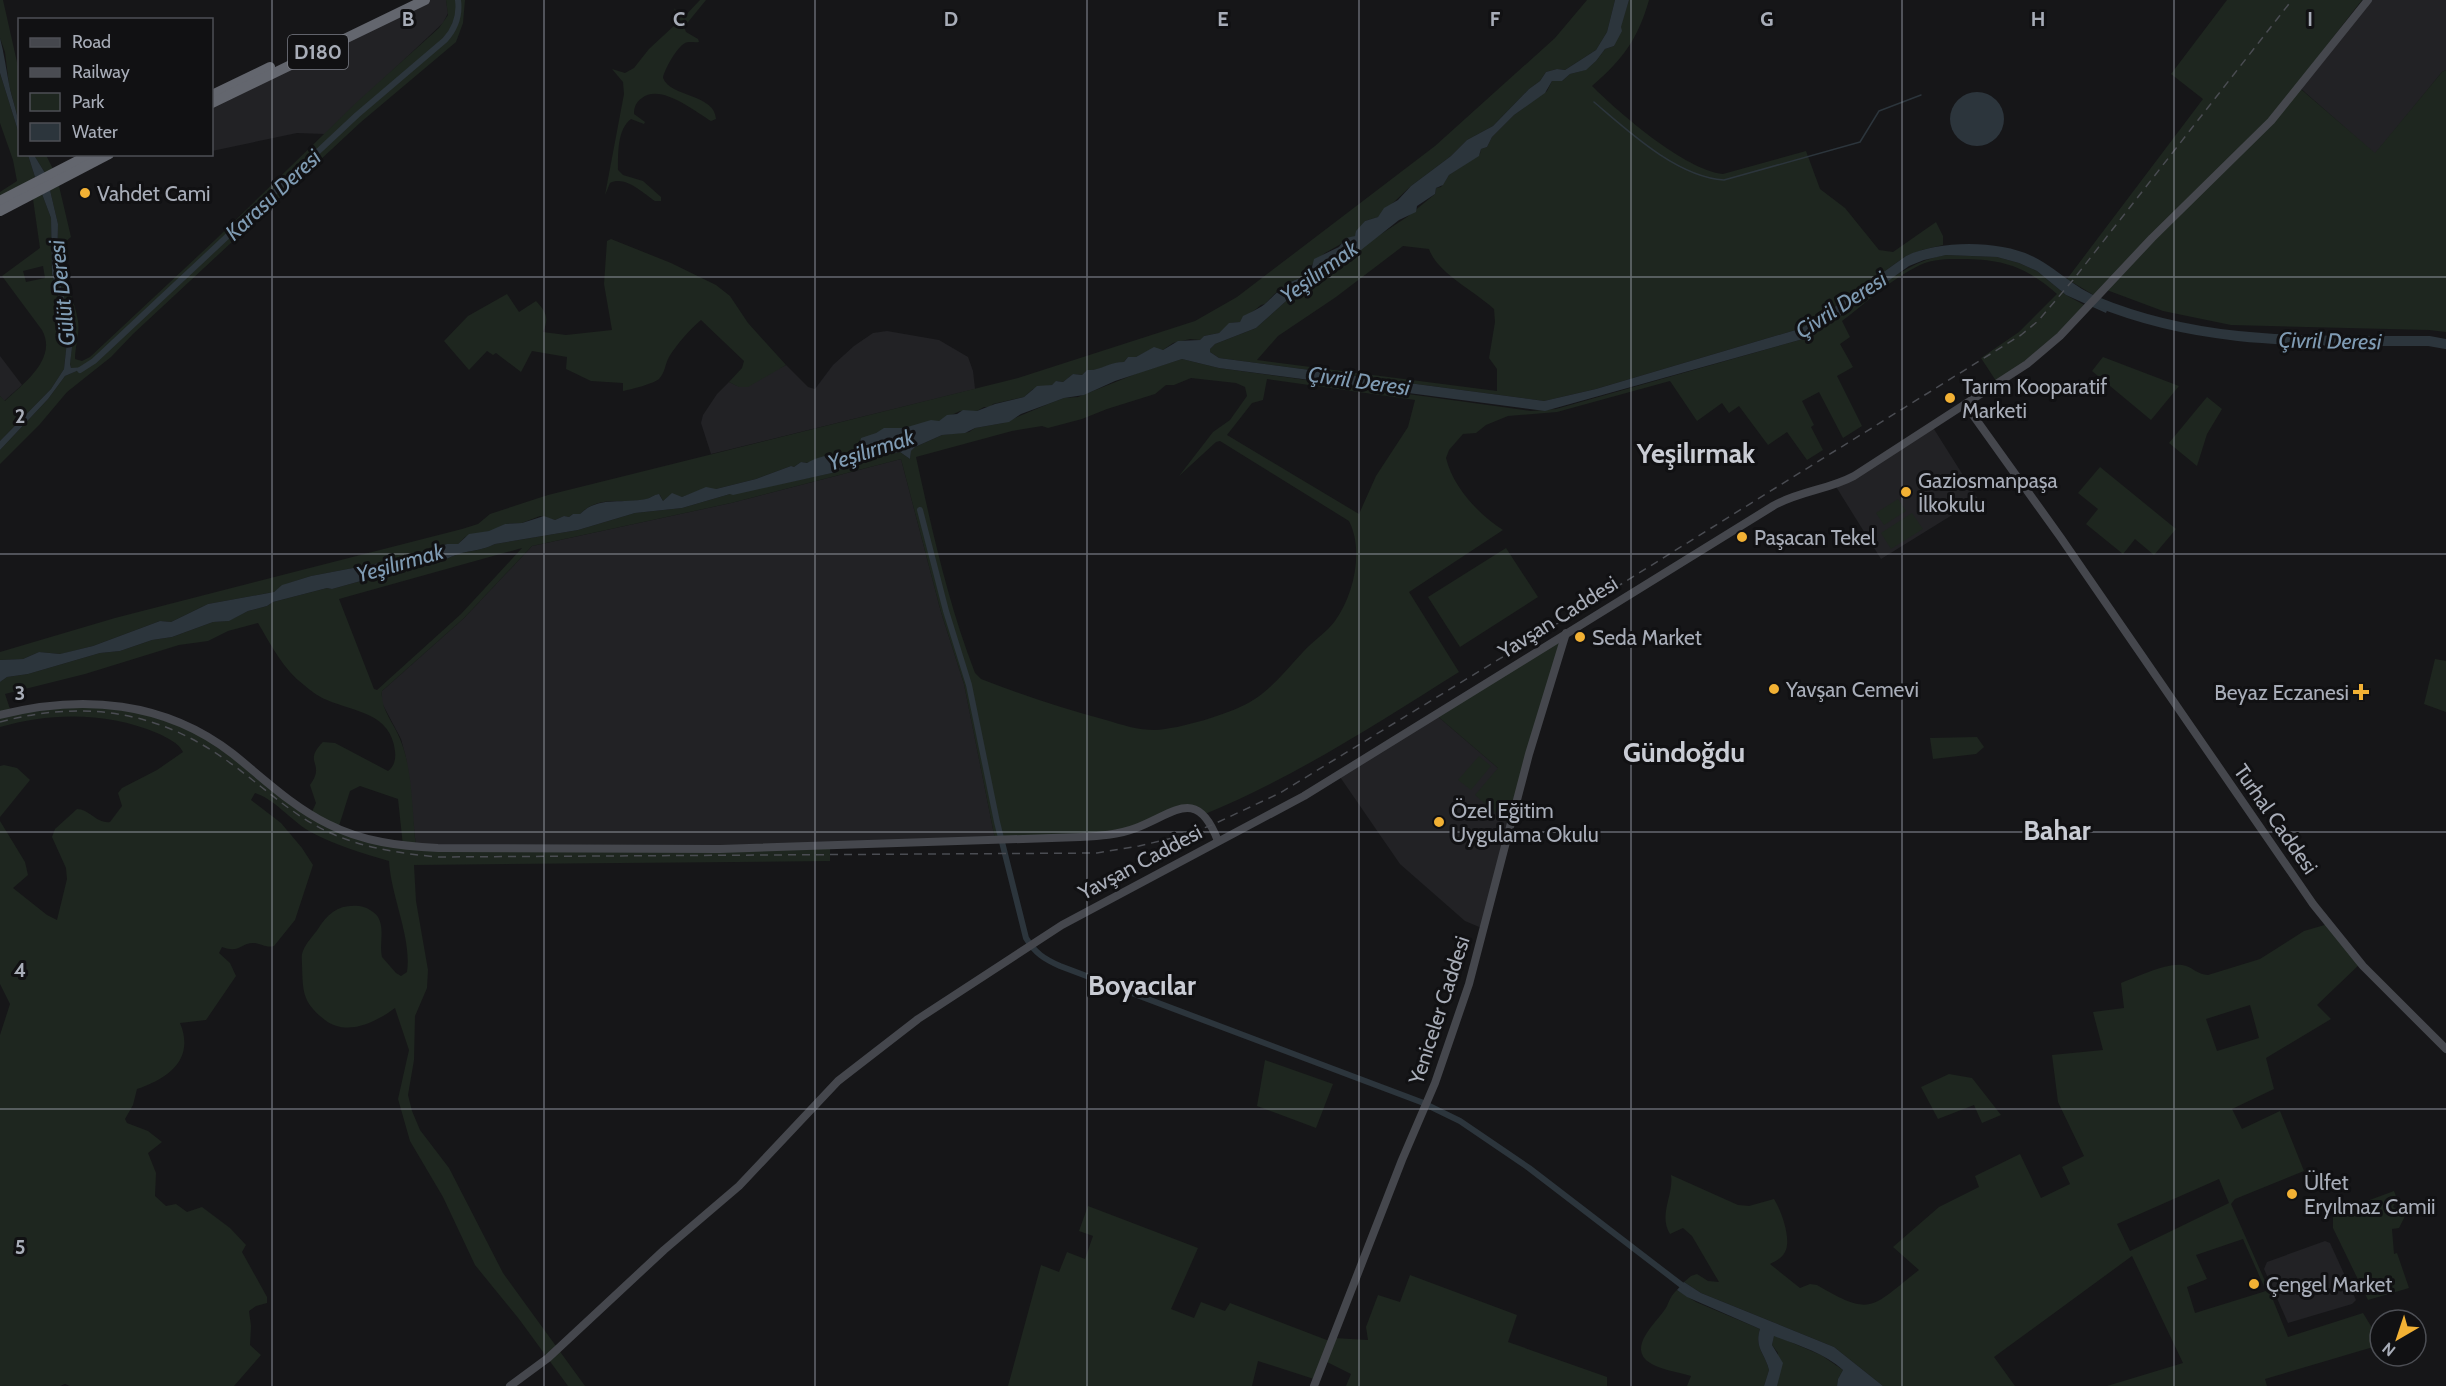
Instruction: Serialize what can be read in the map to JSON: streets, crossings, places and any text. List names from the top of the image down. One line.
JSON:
{"streets":{"highway":["D180"],"street":["Yavşan Caddesi","Turhal Caddesi","Yeniceler Caddesi"]},"crossings":[["Yavşan Caddesi","Turhal Caddesi"],["Yavşan Caddesi","Yeniceler Caddesi"]],"districts":["Yeşilırmak","Gündoğdu","Bahar","Boyacılar"],"water":["Karasu Deresi","Yeşilırmak","Gülüt Deresi","Çivril Deresi"],"places":{"other":["Vahdet Cami","Tarım Kooparatif Marketi","Gaziosmanpaşa İlkokulu","Paşacan Tekel","Seda Market","Yavşan Cemevi","Özel Eğitim Uygulama Okulu","Ülfet Eryılmaz Camii","Çengel Market"],"health":["Beyaz Eczanesi"]},"legend":["Road","Railway","Park","Water"],"north":"bottom left","grid":{"columns":["B","C","D","E","F","G","H","I"],"rows":["2","3","4","5"]}}
